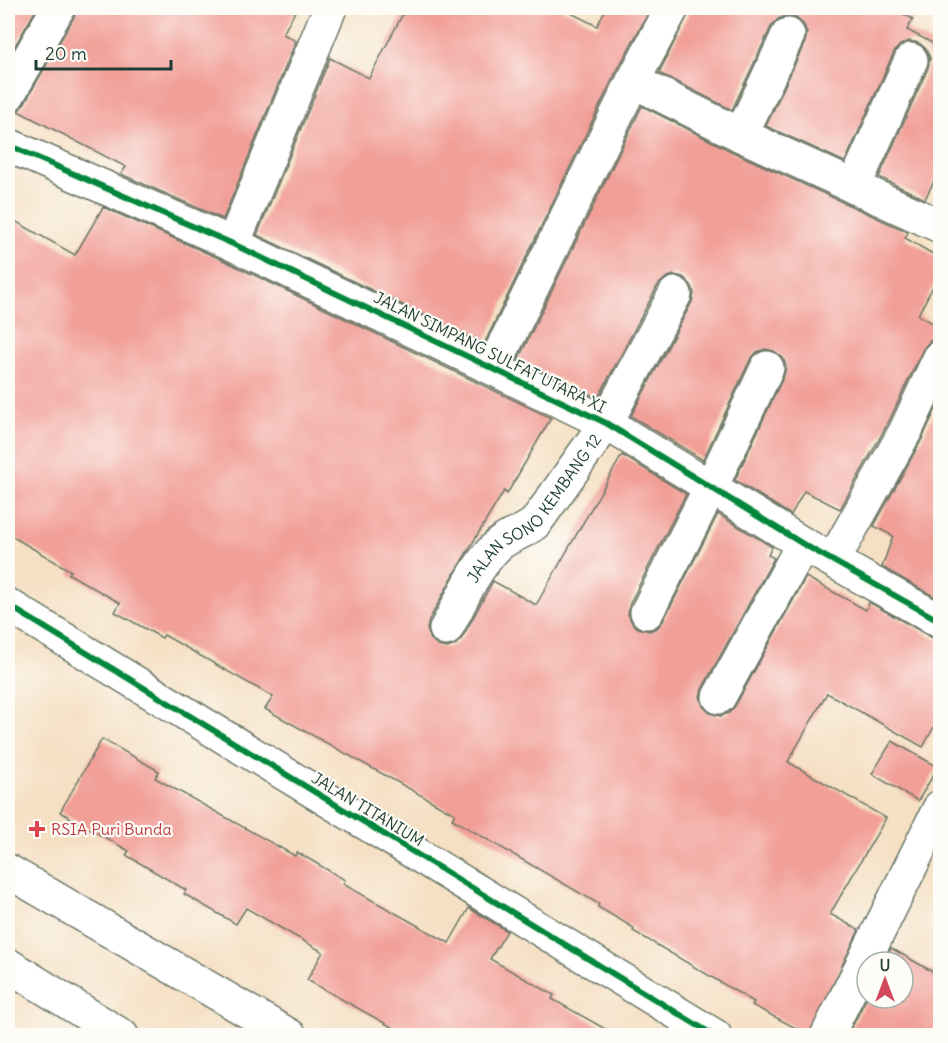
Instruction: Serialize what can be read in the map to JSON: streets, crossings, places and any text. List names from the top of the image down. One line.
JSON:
{"streets":{"street":["JALAN SIMPANG SULFAT UTARA XI","JALAN SONO KEMBANG 12","JALAN TITANIUM"]},"crossings":[["JALAN SIMPANG SULFAT UTARA XI","JALAN SONO KEMBANG 12"]],"places":{"health":["RSIA Puri Bunda"]},"scale_bar":"20 m","north":"top"}
